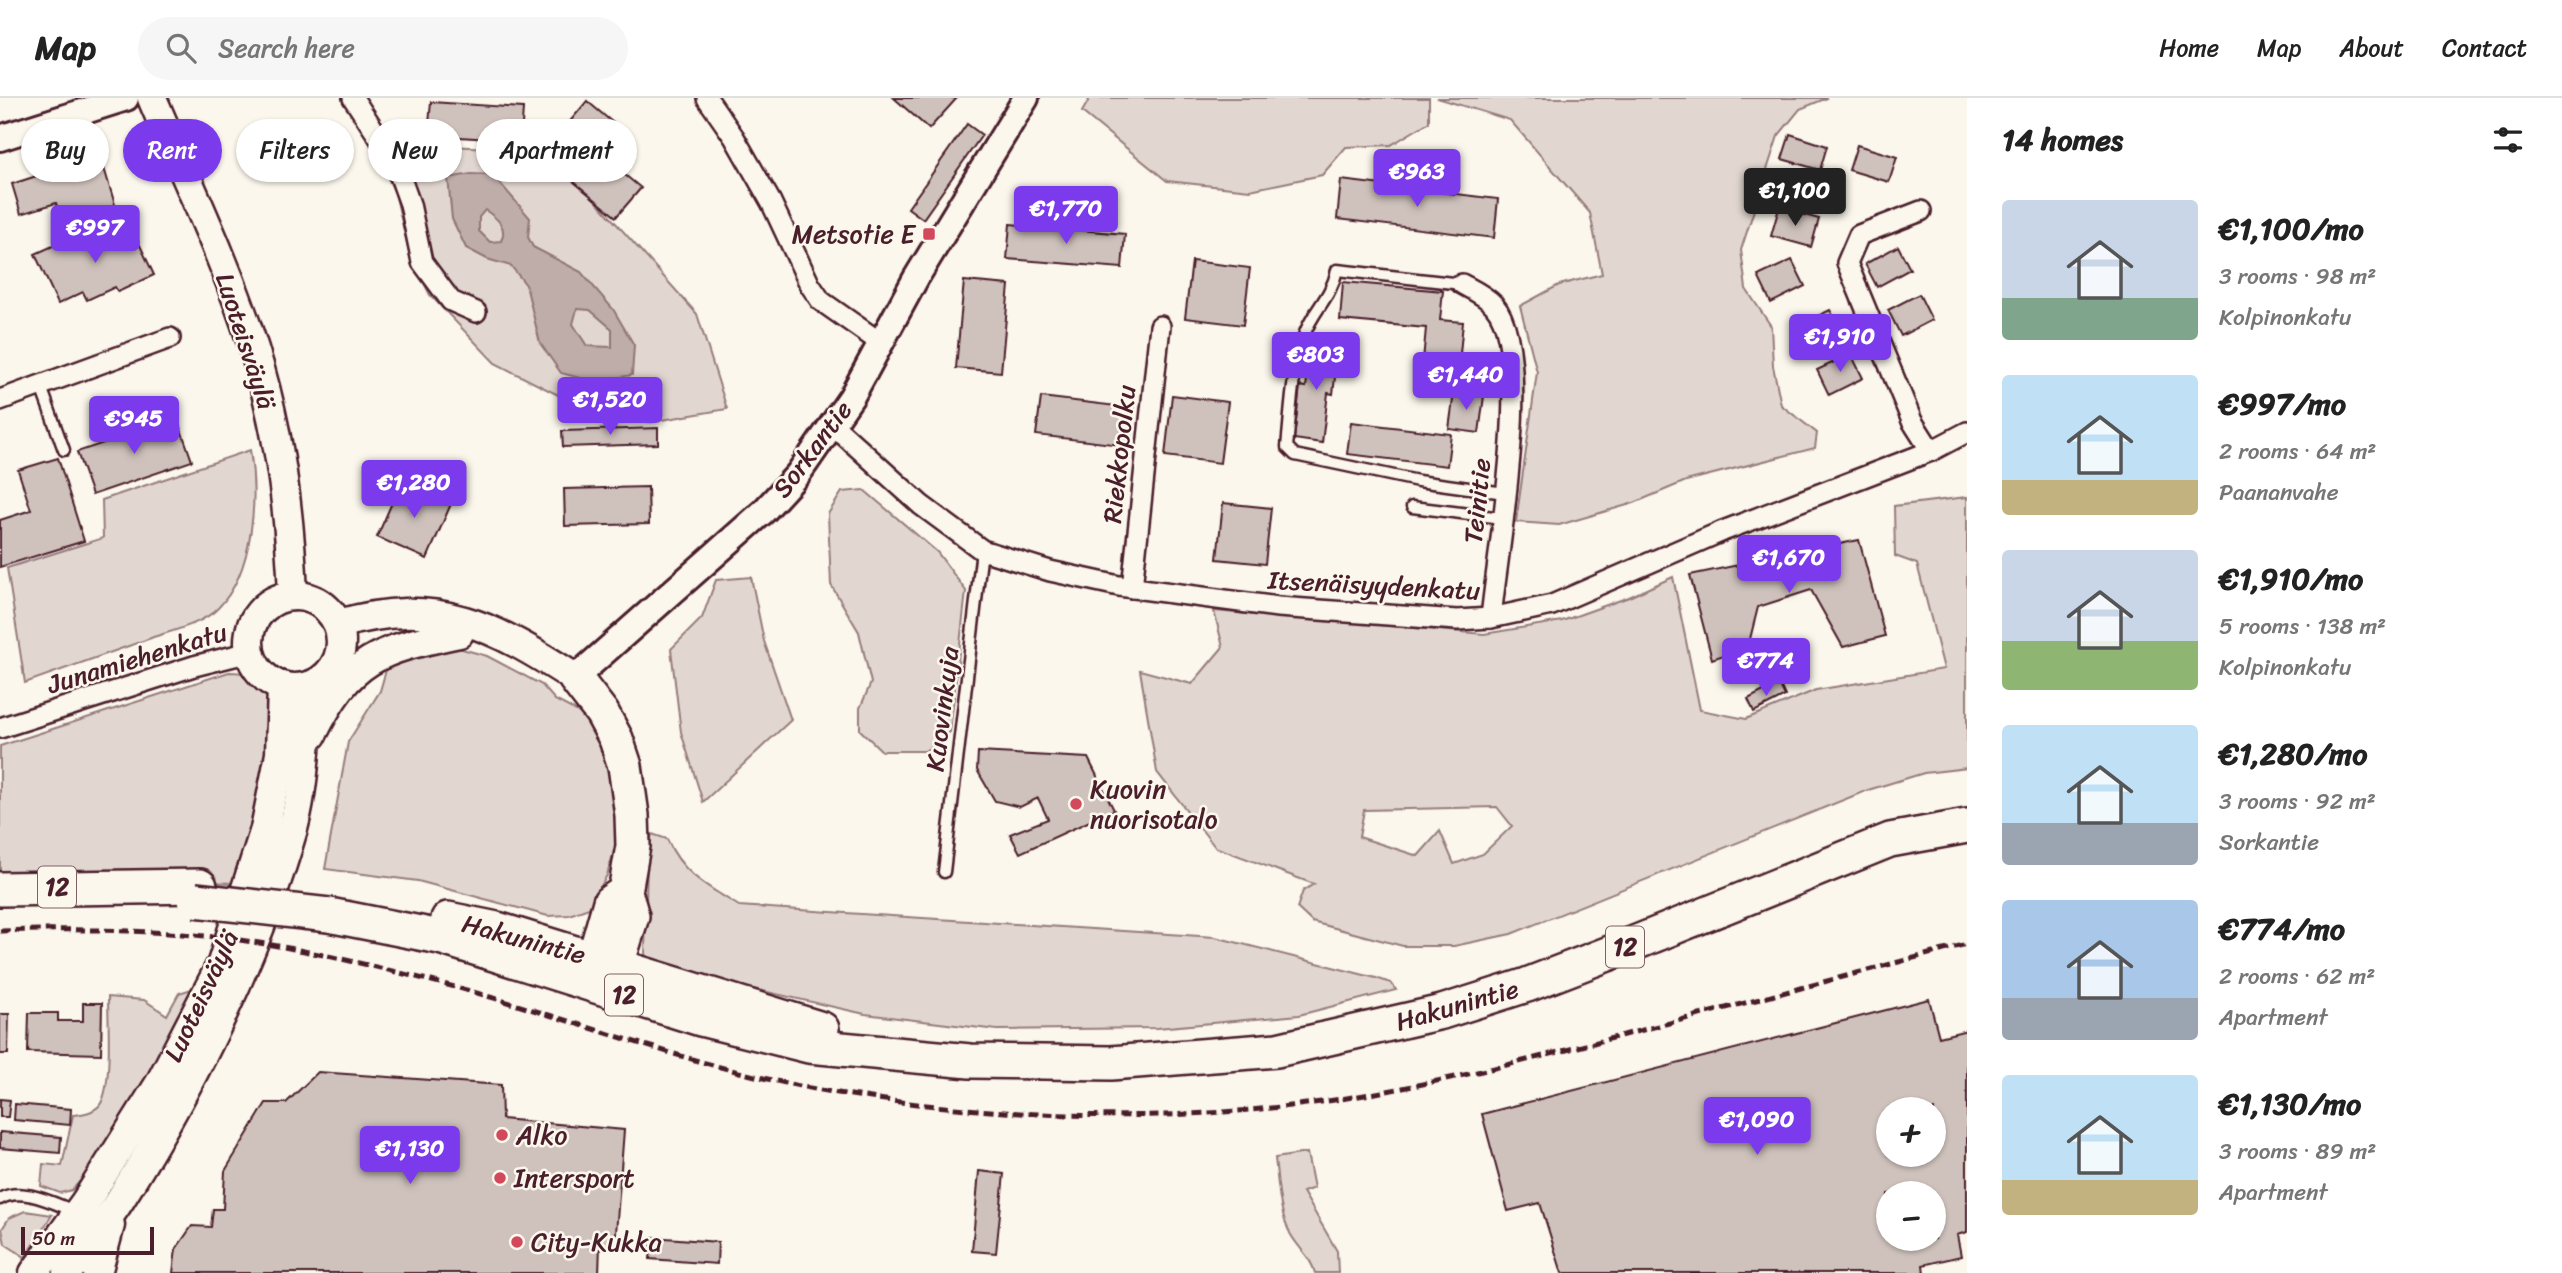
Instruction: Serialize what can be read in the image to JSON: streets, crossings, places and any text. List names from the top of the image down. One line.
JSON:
{"streets":{"highway":["12","Hakunintie"],"main road":["Luoteisväylä"],"street":["Sorkantie","Riekkopolku","Teinitie","Itsenäisyydenkatu","Junamiehenkatu"],"lane":["Kuovinkuja"]},"crossings":[["Luoteisväylä","Junamiehenkatu"],["Sorkantie","Itsenäisyydenkatu"],["Riekkopolku","Itsenäisyydenkatu"],["Teinitie","Itsenäisyydenkatu"],["Itsenäisyydenkatu","Kuovinkuja"]],"places":{"transit":["Metsotie E"],"other":["Kuovin nuorisotalo","Alko","Intersport","City-Kukka"]},"scale_bar":"50 m","page":{"header":"Map","search":"Search here","nav":["Home","Map","About","Contact"],"heading":"14 homes","chip":["Buy","Rent","Filters","New","Apartment"],"price":["€963","€1,100","€1,770","€997","€1,910","€803","€1,440","€1,520","€945","€1,280","€1,670","€774","€1,090","€1,130"],"list":[{"name":"€1,100/mo","note":"3 rooms · 98 m² · Kolpinonkatu"},{"name":"€997/mo","note":"2 rooms · 64 m² · Paananvahe"},{"name":"€1,910/mo","note":"5 rooms · 138 m² · Kolpinonkatu"},{"name":"€1,280/mo","note":"3 rooms · 92 m² · Sorkantie"},{"name":"€774/mo","note":"2 rooms · 62 m² · Apartment"},{"name":"€1,130/mo","note":"3 rooms · 89 m² · Apartment"}],"map_buttons":["+","−"],"scale":"50 m"}}
